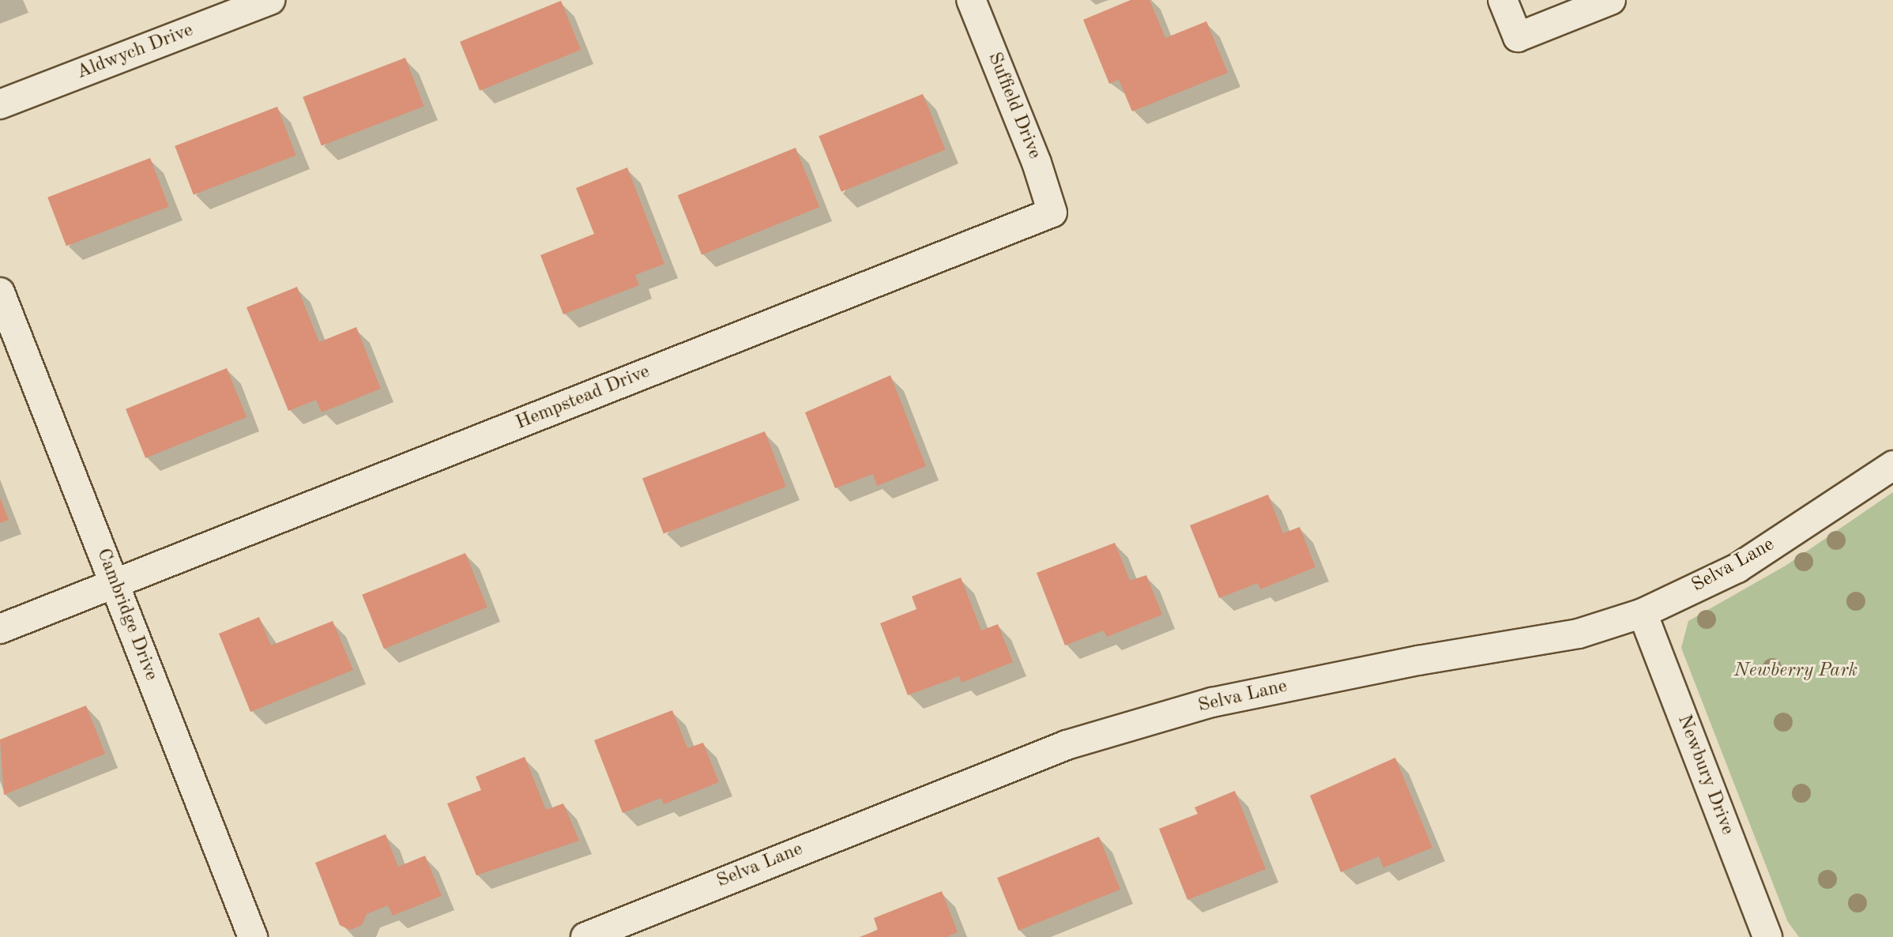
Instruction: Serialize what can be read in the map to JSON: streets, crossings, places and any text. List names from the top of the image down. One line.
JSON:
{"streets":{"street":["Aldwych Drive","Suffield Drive","Hempstead Drive","Selva Lane","Cambridge Drive","Newbury Drive"]},"crossings":[["Suffield Drive","Hempstead Drive"],["Hempstead Drive","Cambridge Drive"],["Selva Lane","Newbury Drive"]],"parks":["Newberry Park"]}
